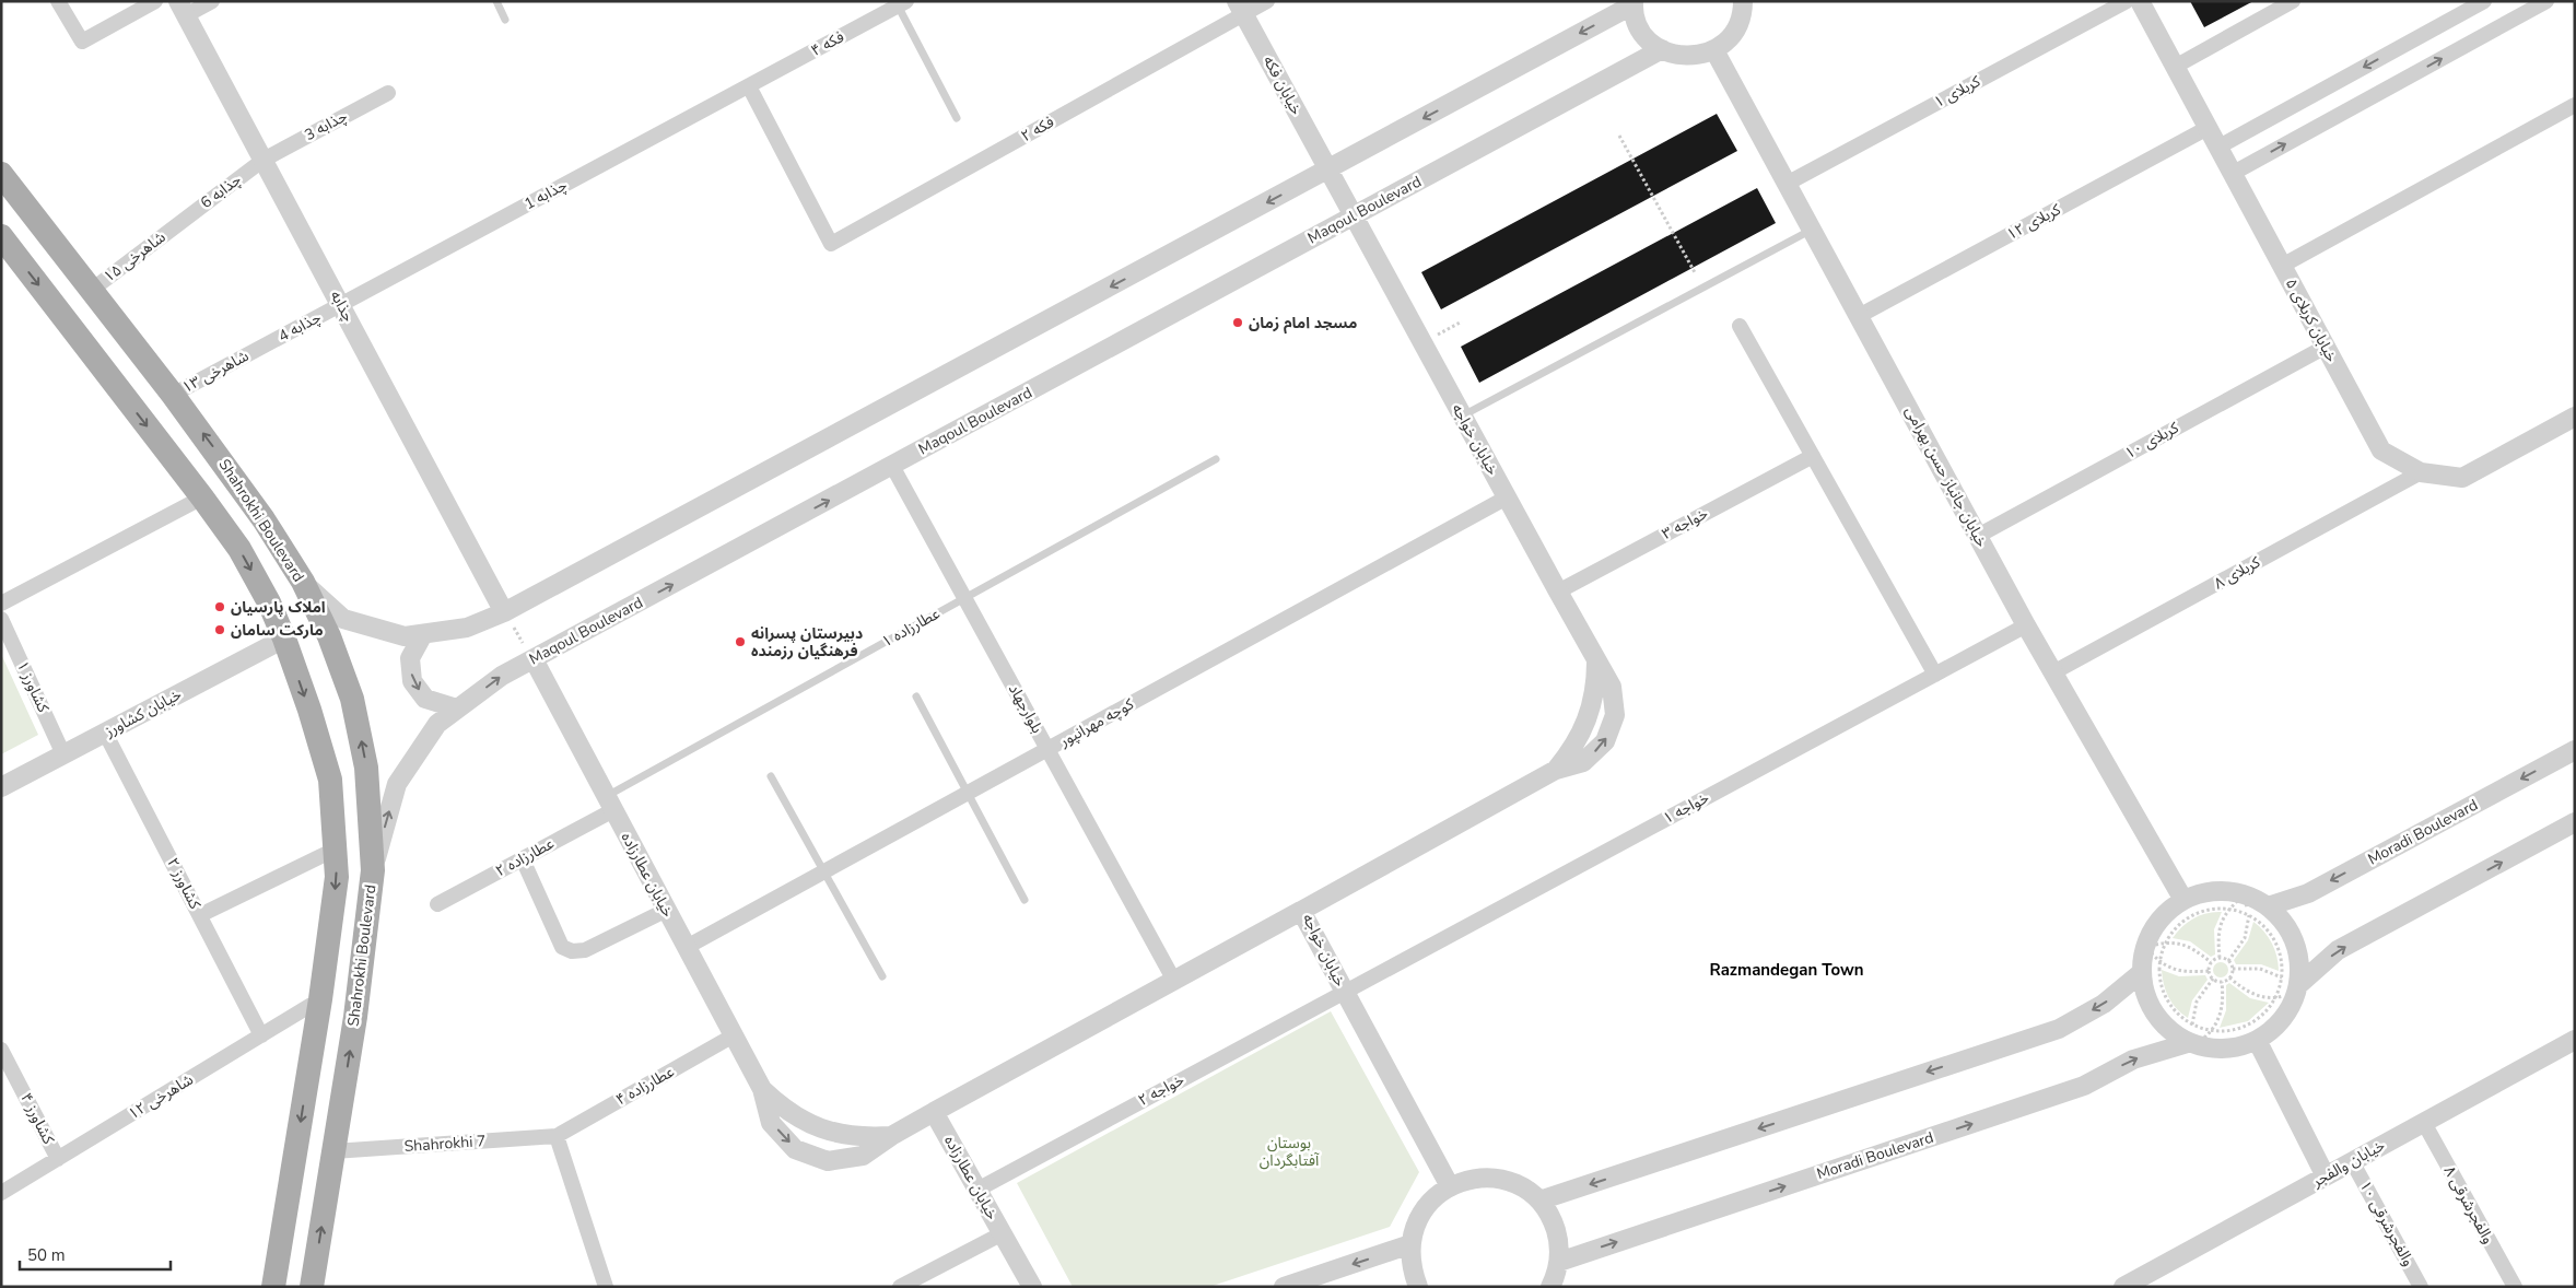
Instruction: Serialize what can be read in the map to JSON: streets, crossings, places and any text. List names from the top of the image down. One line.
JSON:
{"streets":{"main road":["Shahrokhi Boulevard"],"street":["فکه ۴","خیابان فکه","کربلای ۱","چذابه 3","فکه ۲","چذابه 6","چذابه 1","Maqoul Boulevard","کربلای ۱۲","شاهرخی ۱۵","چذابه","خیابان کربلای ۵","چذابه 4","شاهرخی ۱۳","خیابان خواجه","کربلای ۱۰","خیابان جانباز حسن بهرامی","خواجه ۳","کربلای ۸","کشاورز ۱","بلوارجهاد","خیابان کشاورز","کوچه مهرانپور","خواجه ۱","Moradi Boulevard","عطارزاده ۲","خیابان عطارزاده","کشاورز ۲","عطارزاده ۴","خواجه ۲","شاهرخی ۱۲","کشاورز ۴","Shahrokhi 7","خیابان والفجر","والفجرشرقی ۸","والفجرشرقی ۱۰"],"lane":["عطارزاده ۱"]},"crossings":[["فکه ۴","فکه ۲"],["فکه ۴","چذابه 1"],["خیابان فکه","فکه ۲"],["خیابان فکه","Maqoul Boulevard"],["خیابان فکه","خیابان خواجه"],["کربلای ۱","خیابان جانباز حسن بهرامی"],["چذابه 3","چذابه 6"],["چذابه 3","چذابه"],["فکه ۲","چذابه 1"],["چذابه 6","شاهرخی ۱۵"],["چذابه 6","چذابه"],["چذابه 1","چذابه"],["چذابه 1","چذابه 4"],["Maqoul Boulevard","خیابان خواجه"],["Maqoul Boulevard","Shahrokhi Boulevard"],["Maqoul Boulevard","بلوارجهاد"],["Maqoul Boulevard","خیابان عطارزاده"],["کربلای ۱۲","خیابان کربلای ۵"],["کربلای ۱۲","خیابان جانباز حسن بهرامی"],["شاهرخی ۱۵","Shahrokhi Boulevard"],["چذابه","چذابه 4"],["خیابان کربلای ۵","کربلای ۱۰"],["خیابان کربلای ۵","کربلای ۸"],["چذابه 4","شاهرخی ۱۳"],["شاهرخی ۱۳","Shahrokhi Boulevard"],["خیابان خواجه","خواجه ۳"],["خیابان خواجه","کوچه مهرانپور"],["خیابان خواجه","خواجه ۱"],["خیابان خواجه","خواجه ۲"],["کربلای ۱۰","خیابان جانباز حسن بهرامی"],["خیابان جانباز حسن بهرامی","کربلای ۸"],["خیابان جانباز حسن بهرامی","خواجه ۱"],["Shahrokhi Boulevard","Shahrokhi 7"],["عطارزاده ۱","بلوارجهاد"],["عطارزاده ۱","عطارزاده ۲"],["عطارزاده ۱","خیابان عطارزاده"],["کشاورز ۱","خیابان کشاورز"],["بلوارجهاد","کوچه مهرانپور"],["خیابان کشاورز","کشاورز ۲"],["کوچه مهرانپور","خیابان عطارزاده"],["خواجه ۱","خواجه ۲"],["عطارزاده ۲","خیابان عطارزاده"],["خیابان عطارزاده","عطارزاده ۴"],["خیابان عطارزاده","خواجه ۲"],["کشاورز ۲","شاهرخی ۱۲"],["عطارزاده ۴","Shahrokhi 7"],["شاهرخی ۱۲","کشاورز ۴"],["خیابان والفجر","والفجرشرقی ۸"],["خیابان والفجر","والفجرشرقی ۱۰"]],"districts":["Razmandegan Town"],"parks":["بوستان آفتابگردان"],"places":["مسجد امام زمان","املاک پارسیان","مارکت سامان","دبیرستان پسرانه فرهنگیان رزمنده"],"scale_bar":"50 m"}
